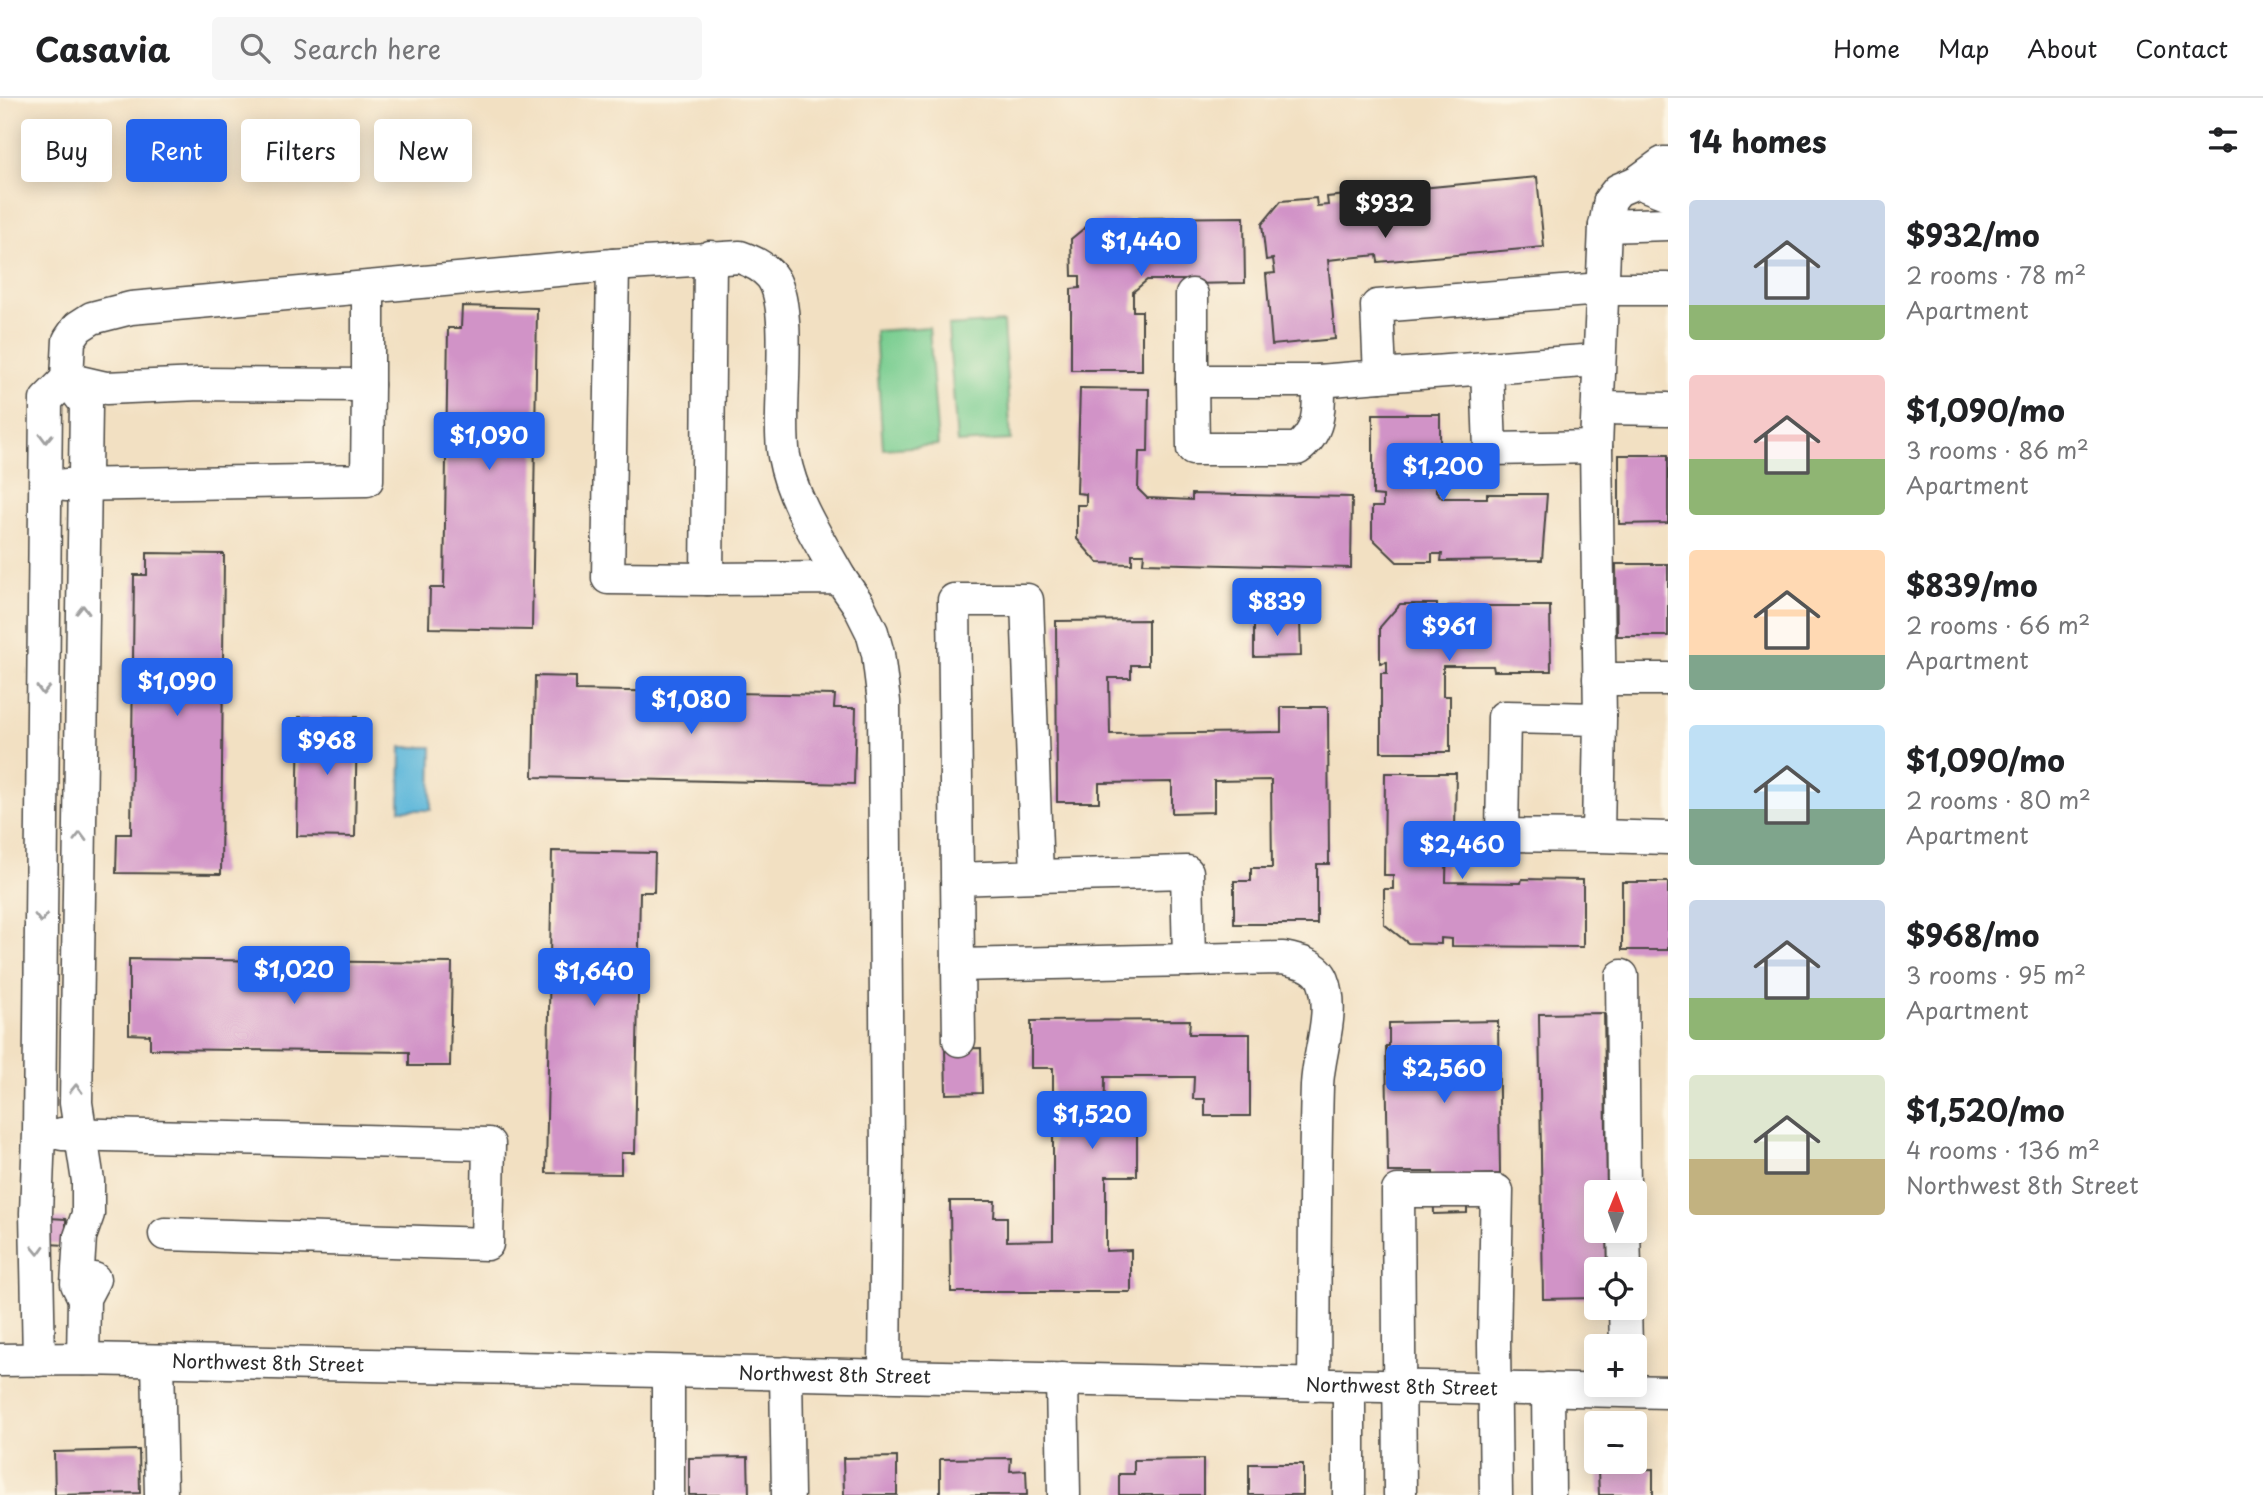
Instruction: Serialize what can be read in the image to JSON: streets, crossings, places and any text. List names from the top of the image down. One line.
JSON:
{"streets":{"street":["Northwest 8th Street"]},"north":"top","page":{"header":"Casavia","search":"Search here","nav":["Home","Map","About","Contact"],"heading":"14 homes","chip":["Buy","Rent","Filters","New"],"price":["$932","$1,440","$1,090","$1,200","$839","$961","$1,090","$1,080","$968","$2,460","$1,020","$1,640","$2,560","$1,520"],"list":[{"name":"$932/mo","note":"2 rooms · 78 m² · Apartment"},{"name":"$1,090/mo","note":"3 rooms · 86 m² · Apartment"},{"name":"$839/mo","note":"2 rooms · 66 m² · Apartment"},{"name":"$1,090/mo","note":"2 rooms · 80 m² · Apartment"},{"name":"$968/mo","note":"3 rooms · 95 m² · Apartment"},{"name":"$1,520/mo","note":"4 rooms · 136 m² · Northwest 8th Street"}],"map_buttons":["+","−"]}}
